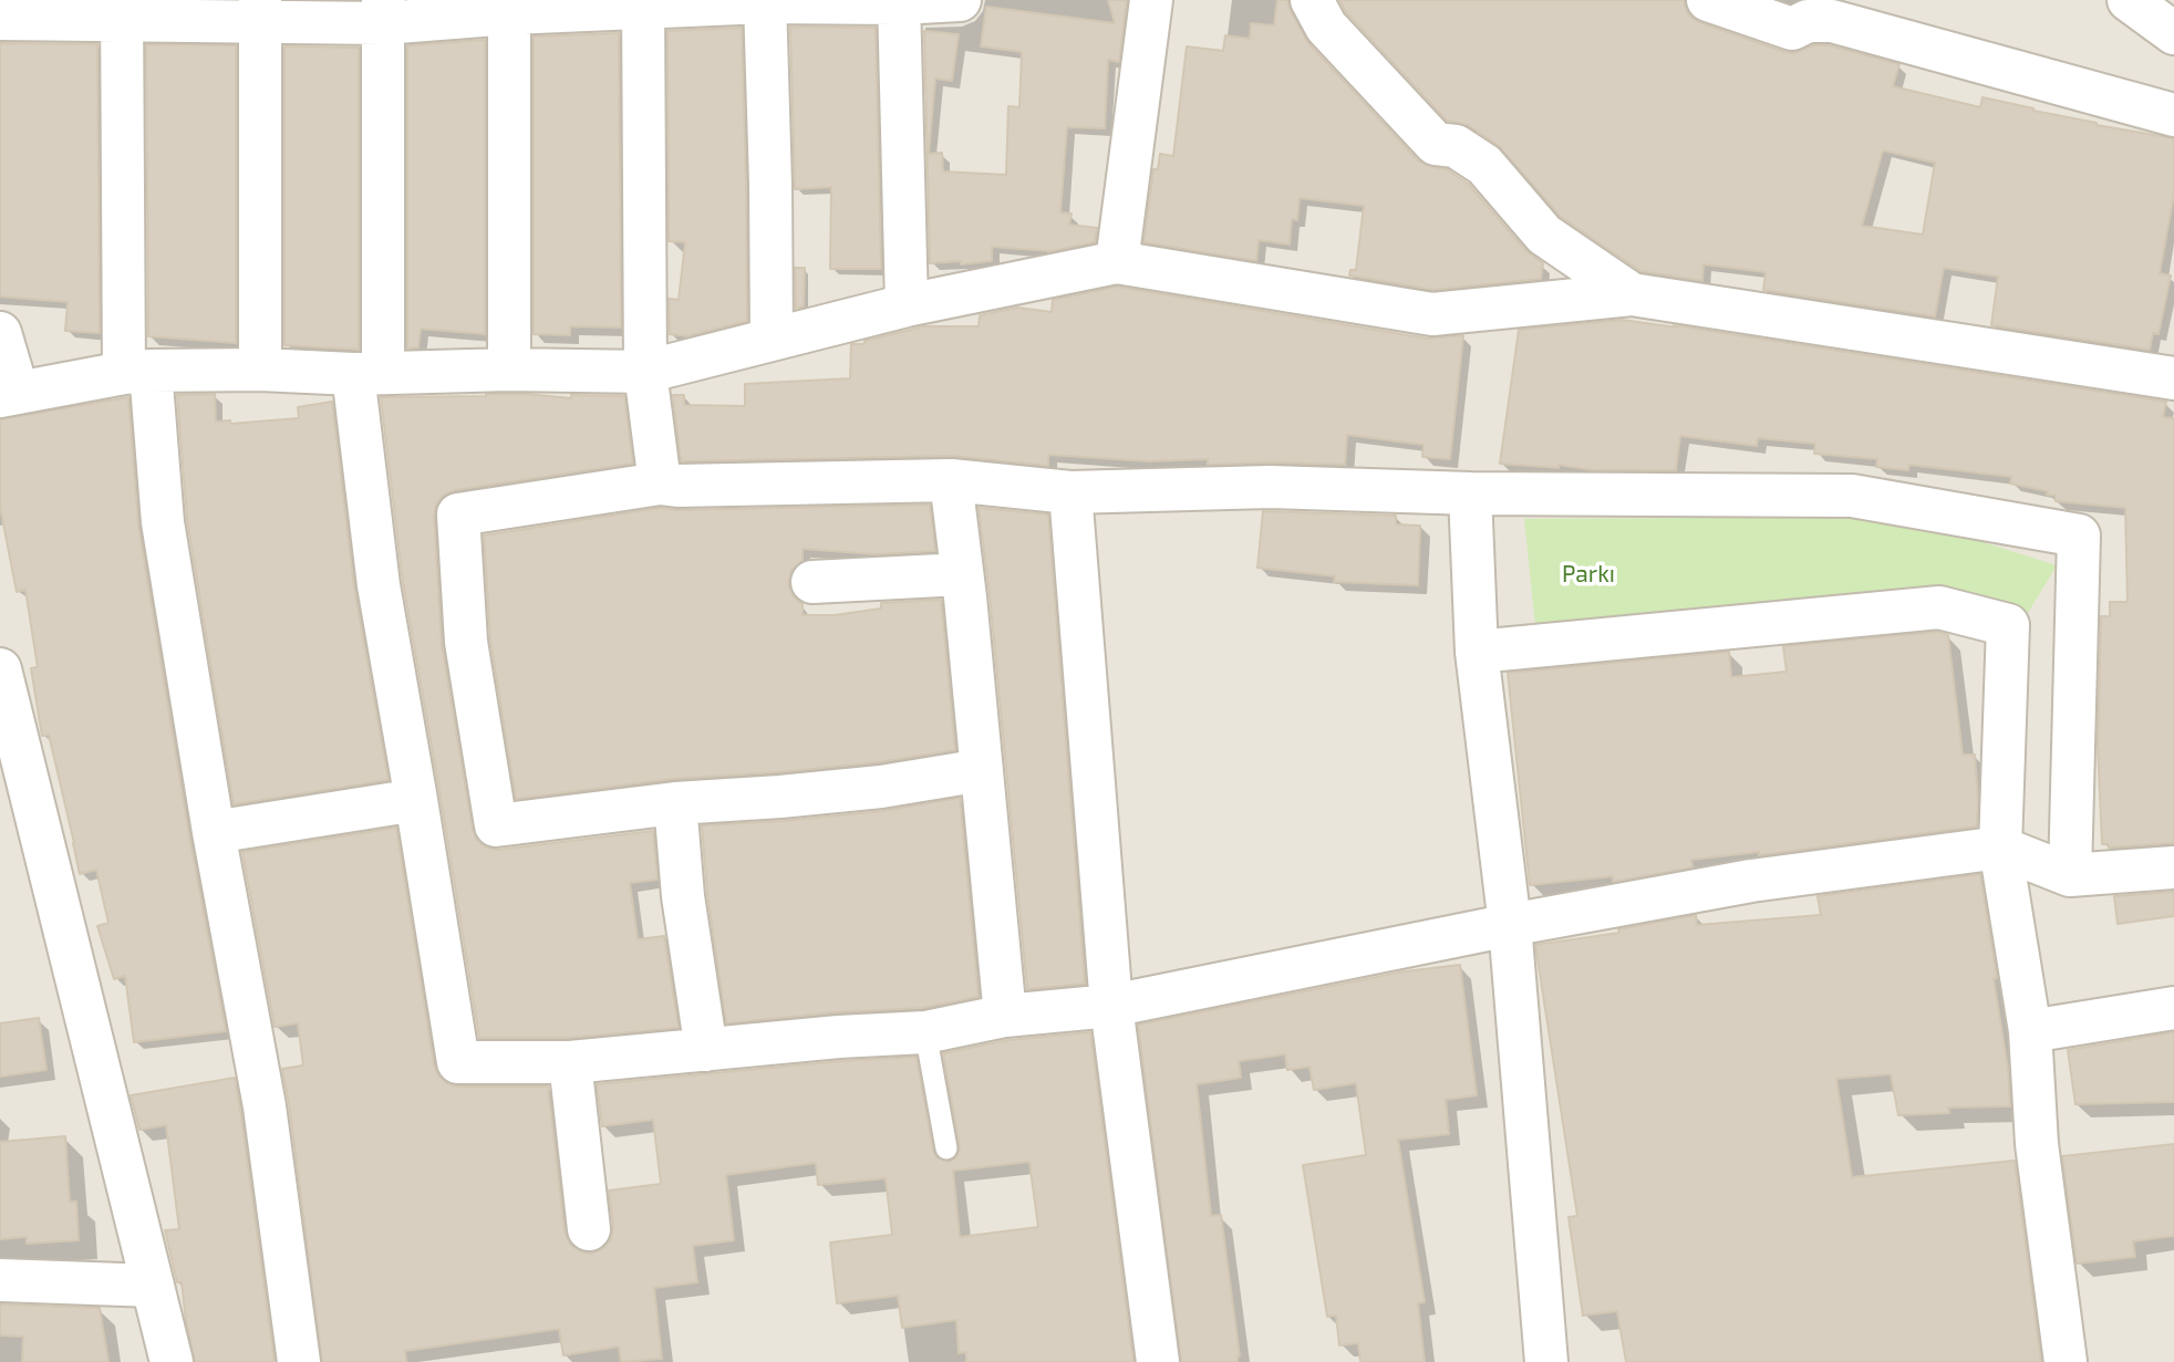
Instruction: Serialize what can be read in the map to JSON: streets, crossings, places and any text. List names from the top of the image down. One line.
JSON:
{"parks":["Parkı"]}
